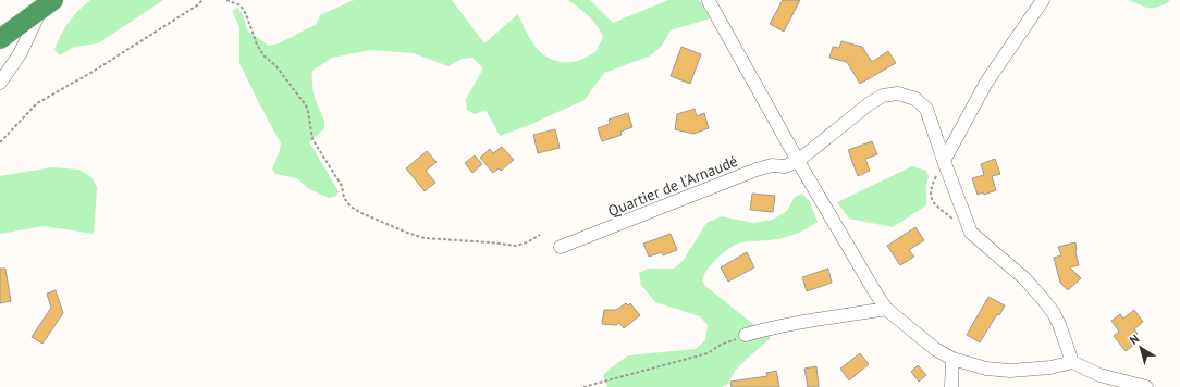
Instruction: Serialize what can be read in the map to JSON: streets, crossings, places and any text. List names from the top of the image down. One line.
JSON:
{"streets":{"street":["Quartier de l'Arnaudé"]},"north":"top left"}
